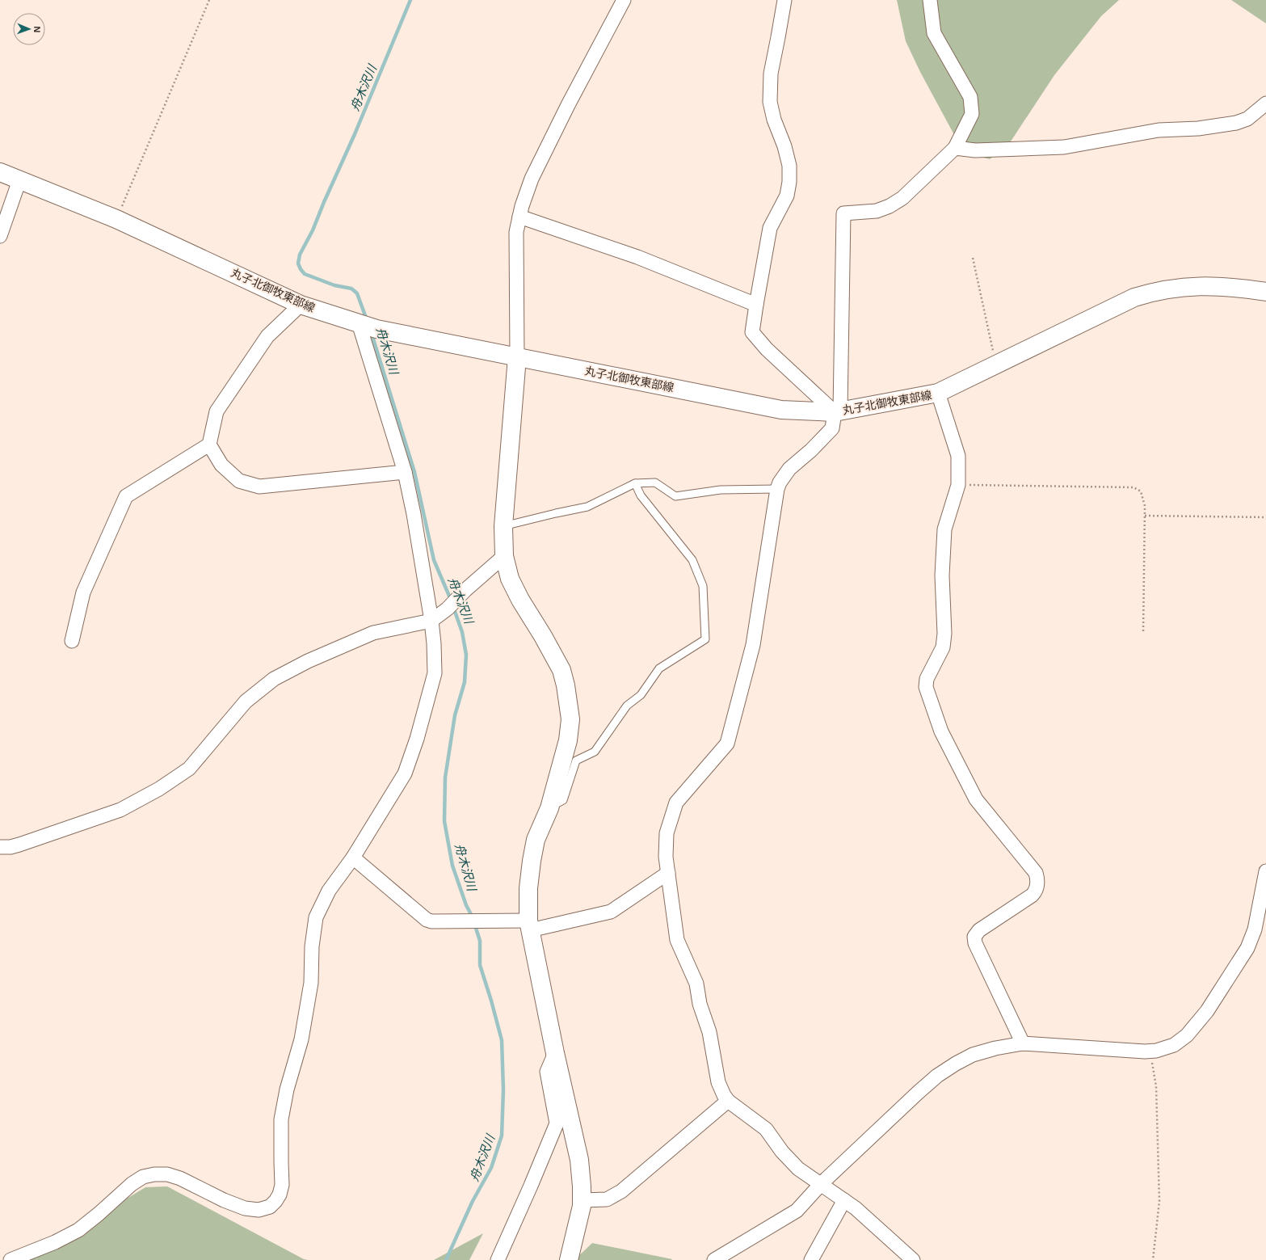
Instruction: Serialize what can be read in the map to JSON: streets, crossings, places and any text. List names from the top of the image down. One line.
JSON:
{"streets":{"main road":["丸子北御牧東部線"]},"water":["舟木沢川"],"north":"right"}
